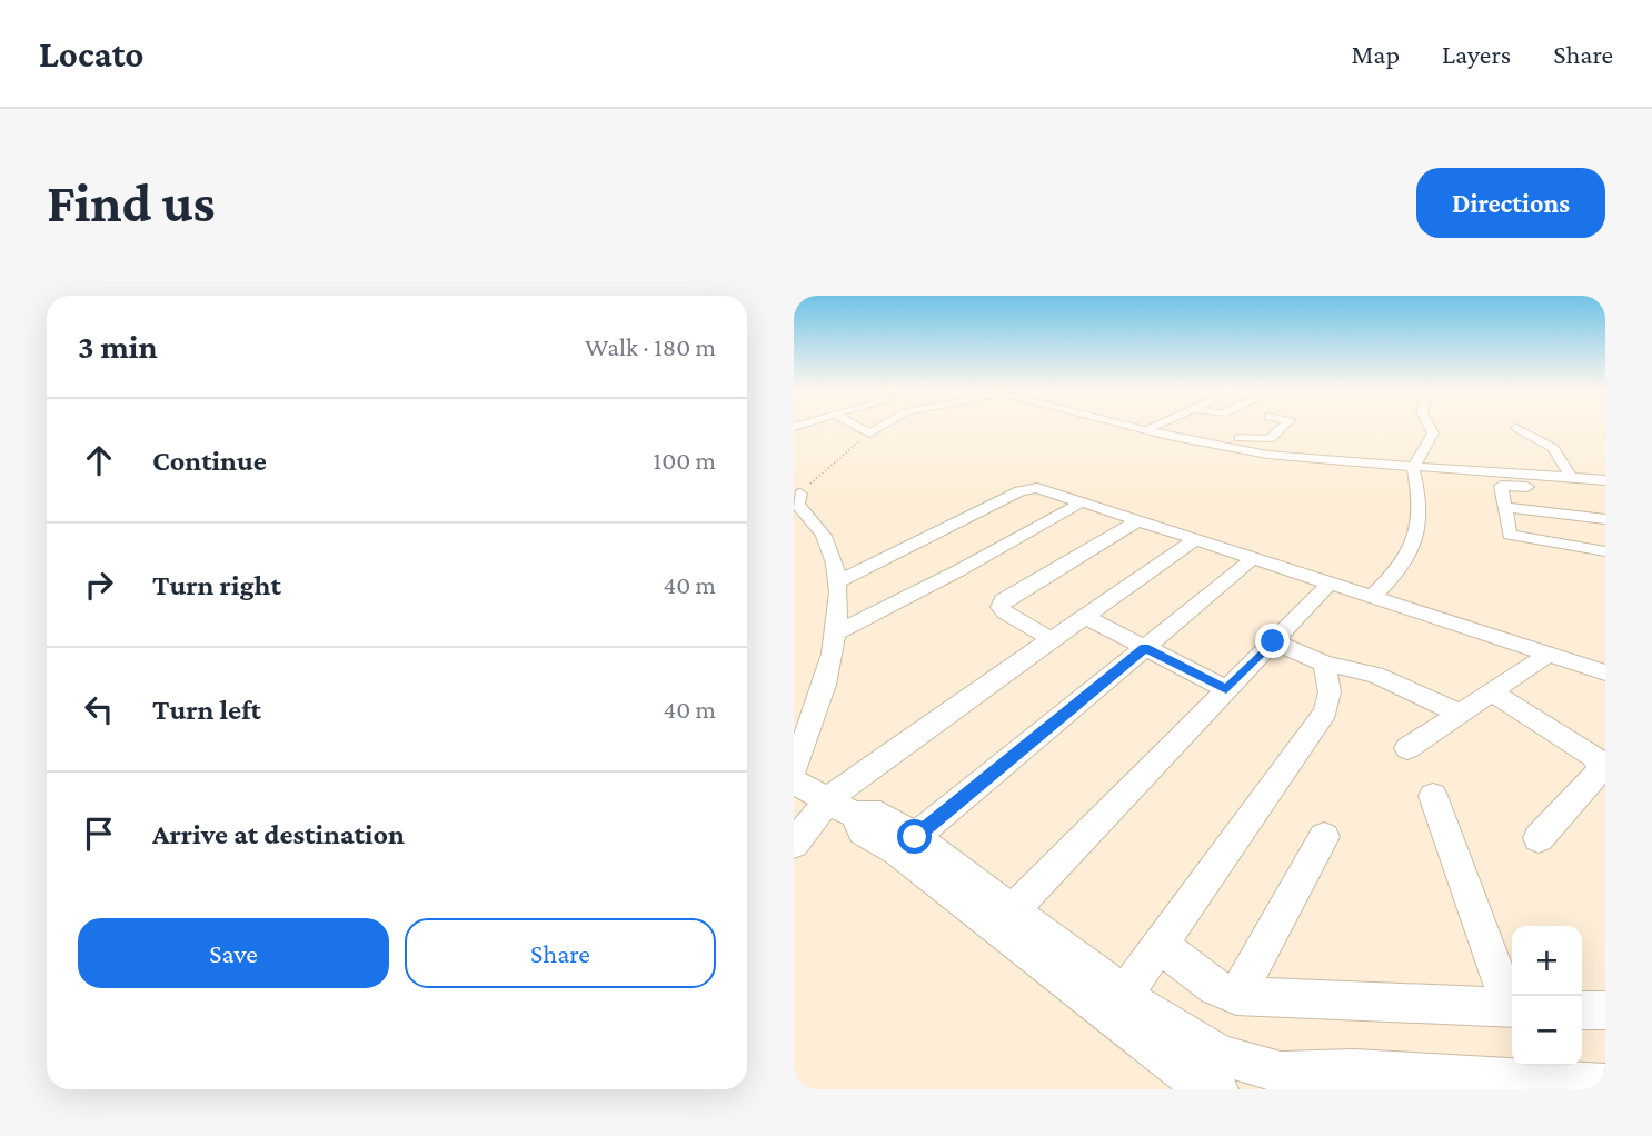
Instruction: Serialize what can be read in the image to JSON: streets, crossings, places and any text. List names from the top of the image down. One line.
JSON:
{"page":{"header":"Locato","nav":["Map","Layers","Share"],"buttons":["Directions",["Save","Share"]],"title":"Find us","heading":["3 min","Walk · 180 m"],"list":[["Continue","100 m"],["Turn right","40 m"],["Turn left","40 m"],"Arrive at destination"],"map_buttons":["+","−"]}}
